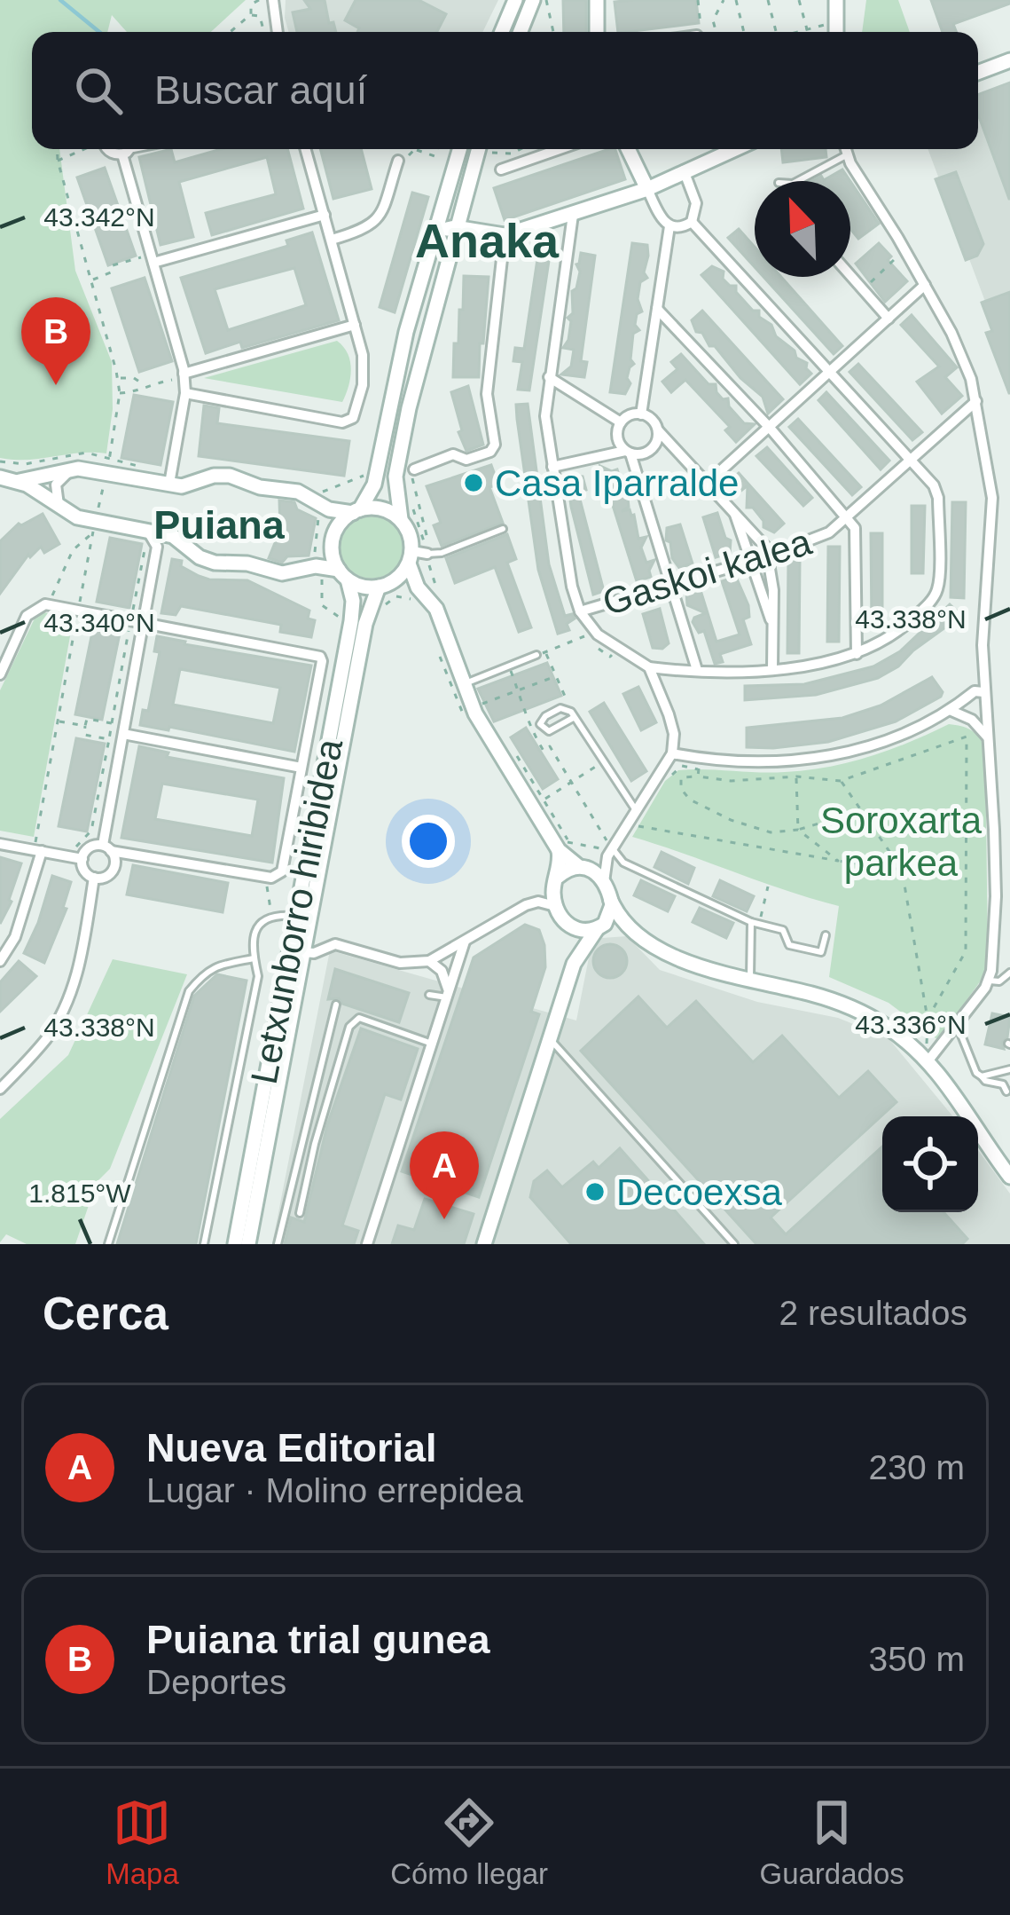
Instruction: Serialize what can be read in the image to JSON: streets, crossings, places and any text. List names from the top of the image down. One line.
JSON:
{"streets":{"street":["Gaskoi kalea","Letxunborro hiribidea"]},"districts":["Anaka","Puiana"],"parks":["Soroxarta parkea"],"places":["Casa Iparralde","Decoexsa"],"north":"top left","page":{"search":"Buscar aquí","pins":["B","A"],"heading":["Cerca","2 resultados"],"list":[{"mark":"A","name":"Nueva Editorial","note":"Lugar · Molino errepidea","value":"230 m"},{"mark":"B","name":"Puiana trial gunea","note":"Deportes","value":"350 m"}],"nav":["Mapa","Cómo llegar","Guardados"]},"coordinates":["43.342°N","43.338°N","43.340°N","43.336°N","1.815°W"]}
